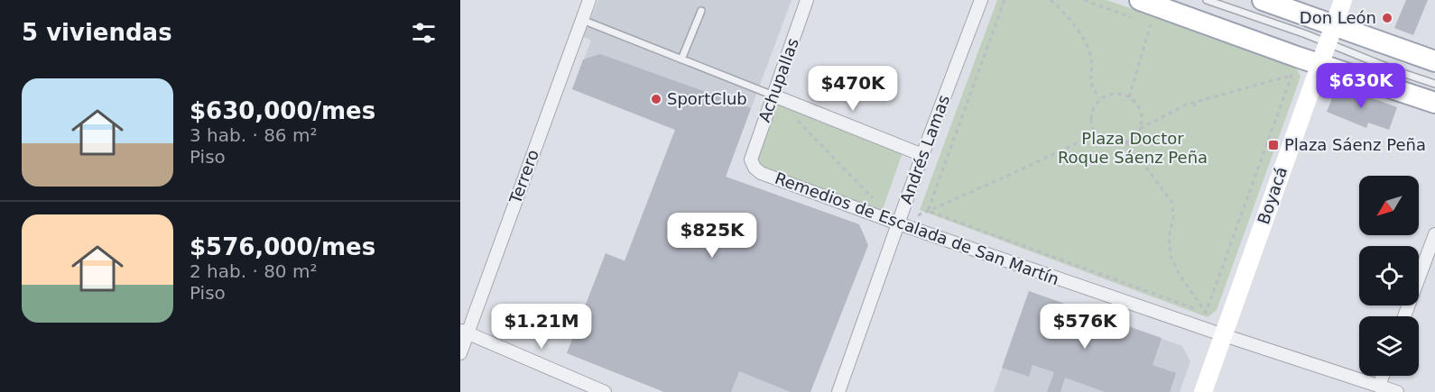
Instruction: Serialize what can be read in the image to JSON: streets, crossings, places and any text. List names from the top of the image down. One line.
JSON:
{"streets":{"street":["Achupallas","Andrés Lamas","Terrero","Boyacá","Remedios de Escalada de San Martín"]},"crossings":[["Achupallas","Remedios de Escalada de San Martín"],["Andrés Lamas","Remedios de Escalada de San Martín"],["Boyacá","Remedios de Escalada de San Martín"]],"parks":["Plaza Doctor Roque Sáenz Peña"],"places":{"other":["Don León","SportClub"],"transit":["Plaza Sáenz Peña"]},"north":"bottom left","page":{"heading":"5 viviendas","price":["$630K","$470K","$825K","$1.21M","$576K"],"list":[{"name":"$630,000/mes","note":"3 hab. · 86 m² · Piso"},{"name":"$576,000/mes","note":"2 hab. · 80 m² · Piso"}]}}
